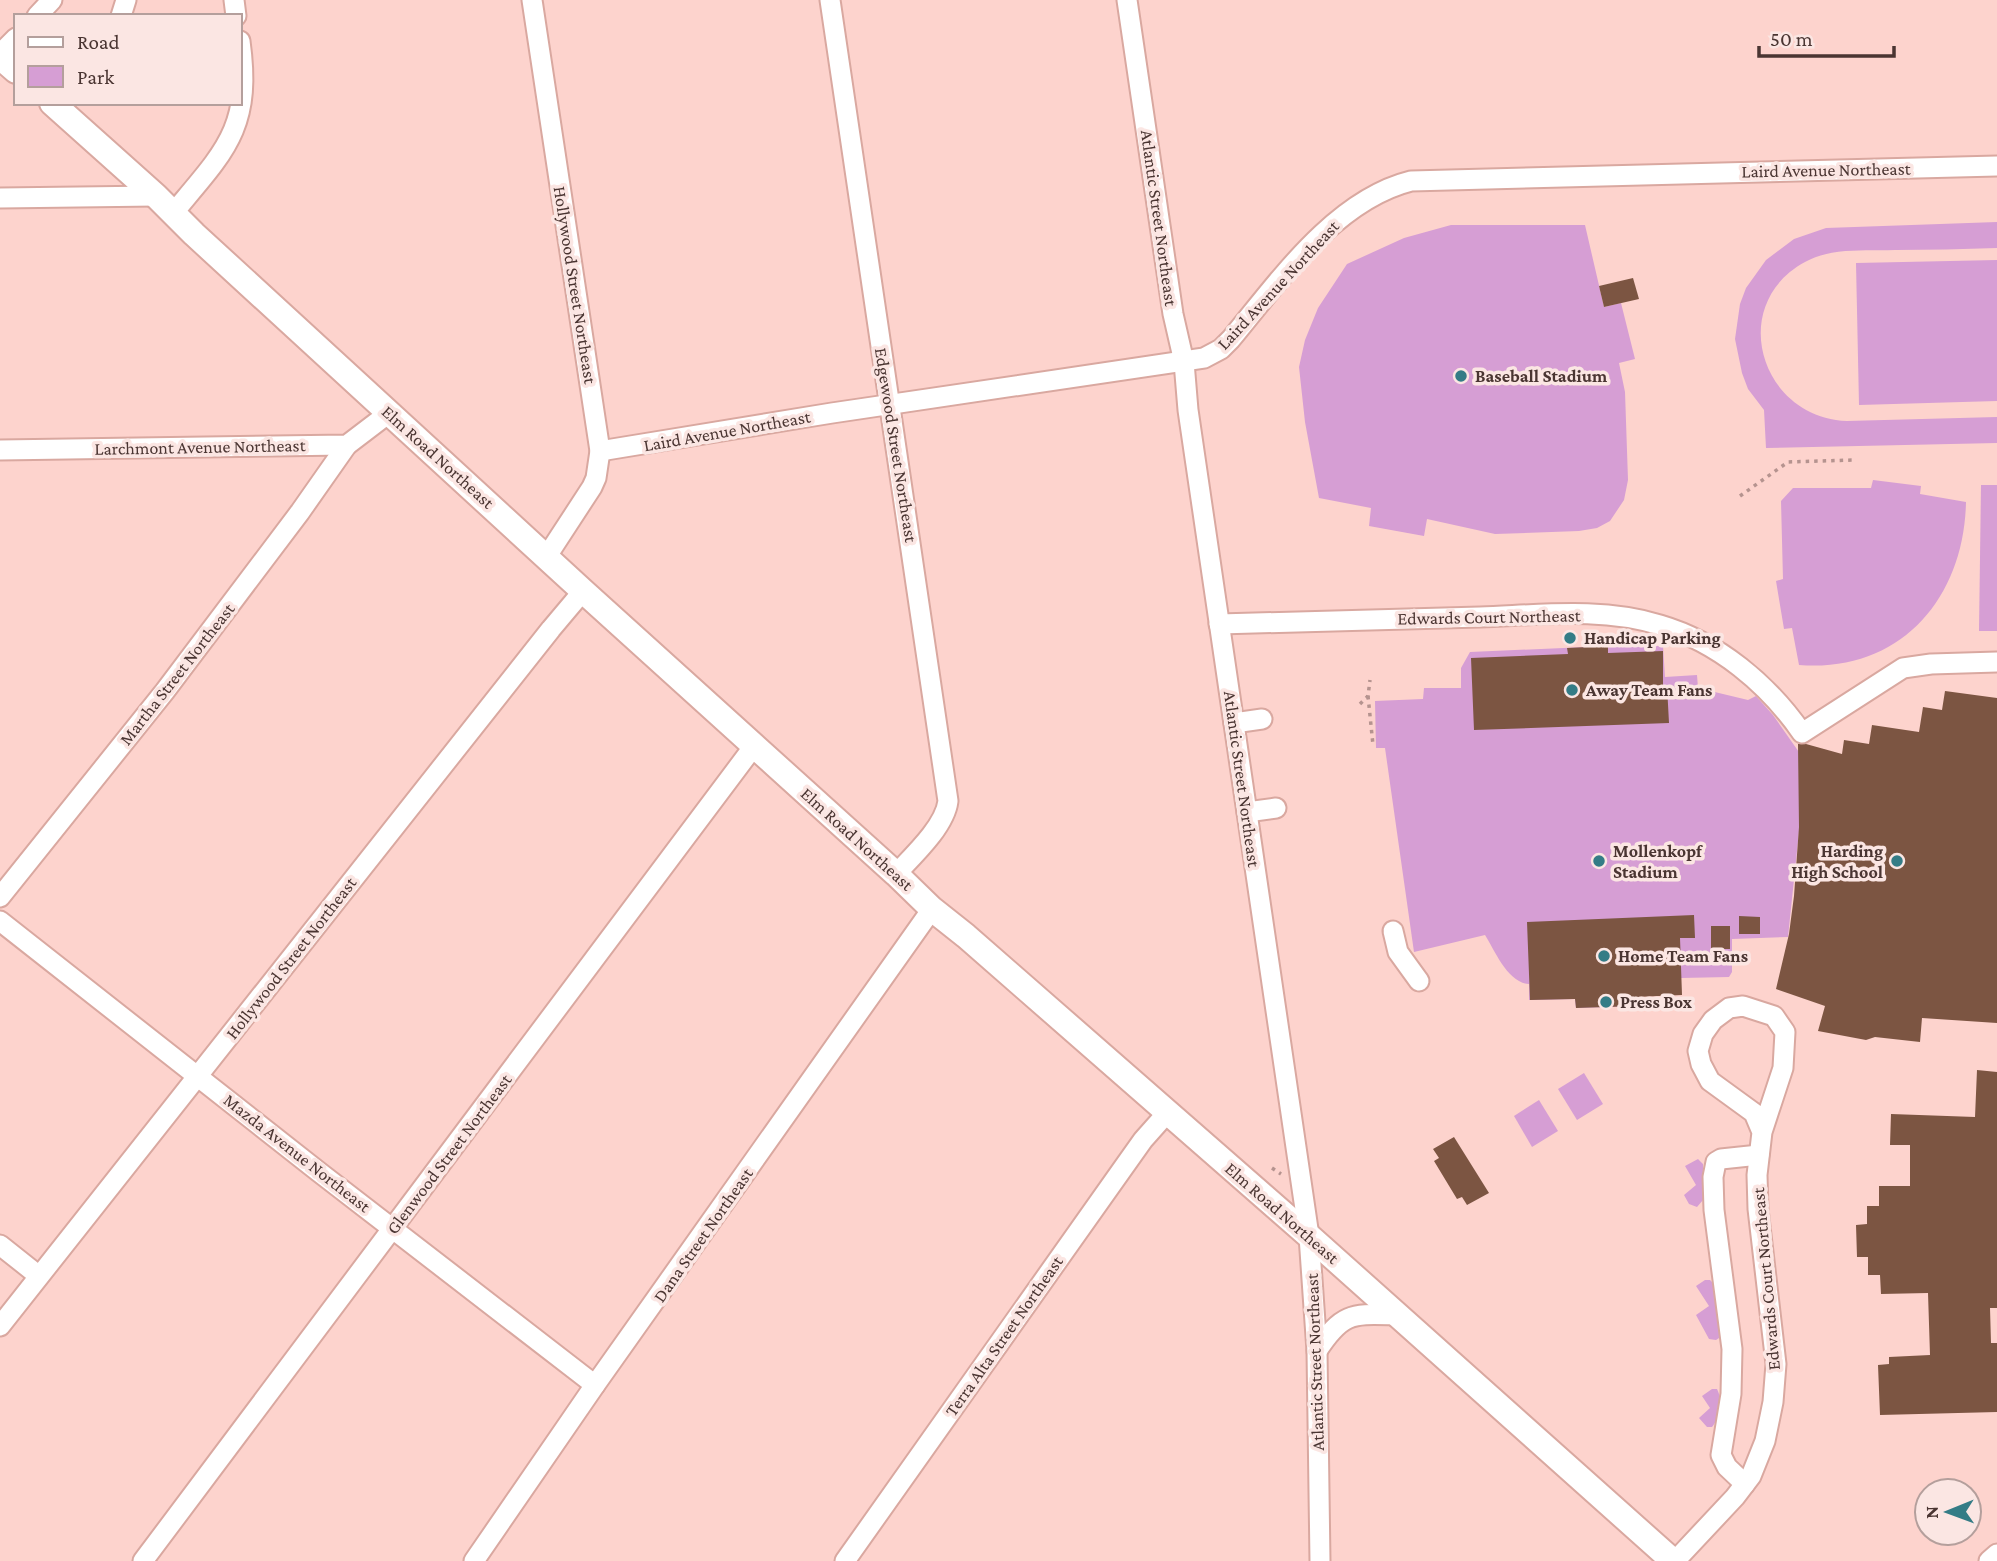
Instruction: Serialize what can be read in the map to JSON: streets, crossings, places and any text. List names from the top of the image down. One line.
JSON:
{"streets":{"main road":["Elm Road Northeast"],"street":["Laird Avenue Northeast","Atlantic Street Northeast","Hollywood Street Northeast","Edgewood Street Northeast","Larchmont Avenue Northeast","Edwards Court Northeast","Martha Street Northeast","Mazda Avenue Northeast","Glenwood Street Northeast","Dana Street Northeast","Terra Alta Street Northeast"]},"crossings":[["Laird Avenue Northeast","Atlantic Street Northeast"],["Laird Avenue Northeast","Hollywood Street Northeast"],["Laird Avenue Northeast","Edgewood Street Northeast"],["Atlantic Street Northeast","Elm Road Northeast"],["Atlantic Street Northeast","Edwards Court Northeast"],["Hollywood Street Northeast","Elm Road Northeast"],["Hollywood Street Northeast","Mazda Avenue Northeast"],["Edgewood Street Northeast","Elm Road Northeast"],["Larchmont Avenue Northeast","Martha Street Northeast"],["Elm Road Northeast","Edwards Court Northeast"],["Elm Road Northeast","Glenwood Street Northeast"],["Elm Road Northeast","Dana Street Northeast"],["Elm Road Northeast","Terra Alta Street Northeast"],["Mazda Avenue Northeast","Glenwood Street Northeast"],["Mazda Avenue Northeast","Dana Street Northeast"]],"places":["Baseball Stadium","Handicap Parking","Away Team Fans","Mollenkopf Stadium","Harding High School","Home Team Fans","Press Box"],"legend":["Road","Park"],"scale_bar":"50 m","north":"left"}
